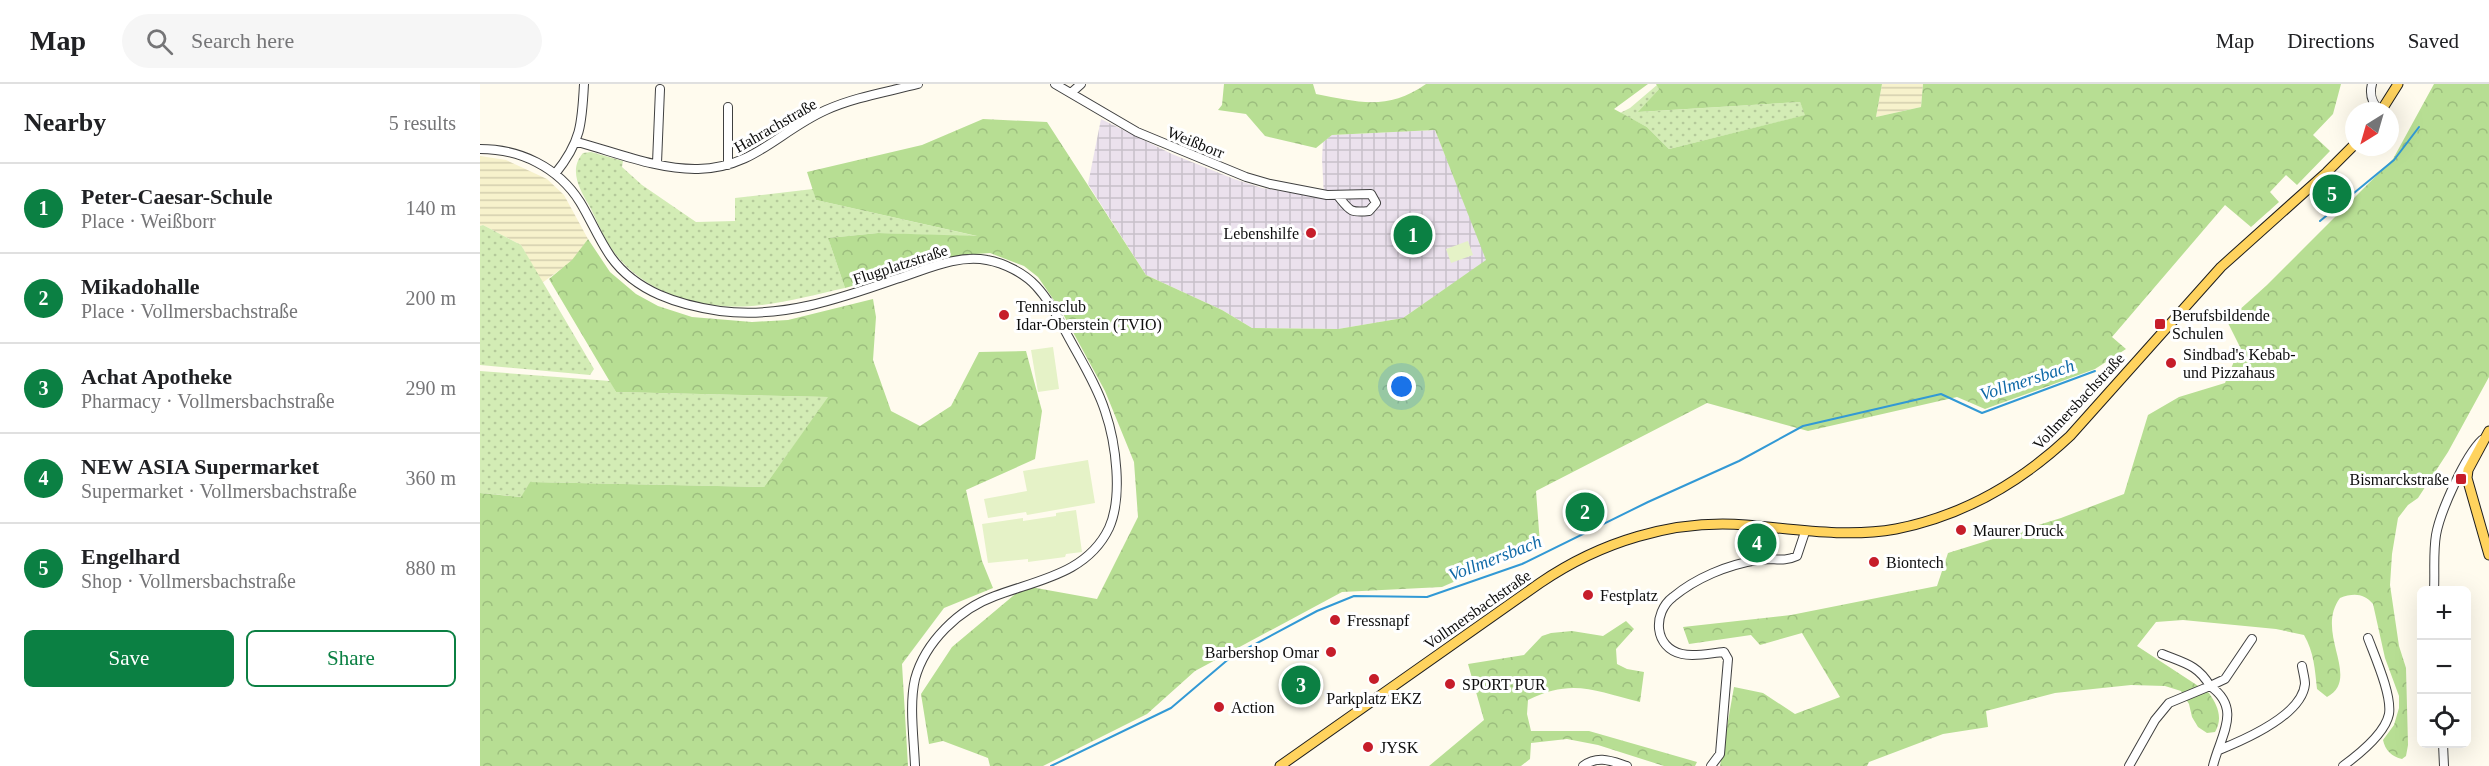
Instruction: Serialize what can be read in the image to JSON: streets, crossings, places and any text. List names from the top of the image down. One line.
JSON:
{"streets":{"main road":["Vollmersbachstraße"],"street":["Hahrachstraße","Weißborr","Flugplatzstraße"]},"water":["Vollmersbach"],"places":{"other":["Lebenshilfe","Tennisclub Idar-Oberstein (TVIO)","Sindbad's Kebab- und Pizzahaus","Maurer Druck","Biontech","Festplatz","Fressnapf","Barbershop Omar","Parkplatz EKZ","SPORT PUR","Action","JYSK"],"transit":["Berufsbildende Schulen","Bismarckstraße"]},"north":"bottom left","page":{"header":"Map","search":"Search here","nav":["Map","Directions","Saved"],"heading":["Nearby","5 results"],"list":[{"mark":"1","name":"Peter-Caesar-Schule","note":"Place · Weißborr","value":"140 m"},{"mark":"2","name":"Mikadohalle","note":"Place · Vollmersbachstraße","value":"200 m"},{"mark":"3","name":"Achat Apotheke","note":"Pharmacy · Vollmersbachstraße","value":"290 m"},{"mark":"4","name":"NEW ASIA Supermarket","note":"Supermarket · Vollmersbachstraße","value":"360 m"},{"mark":"5","name":"Engelhard","note":"Shop · Vollmersbachstraße","value":"880 m"}],"pins":["5","1","2","4","3"],"map_buttons":["+","−"],"buttons":["Save","Share"]}}
